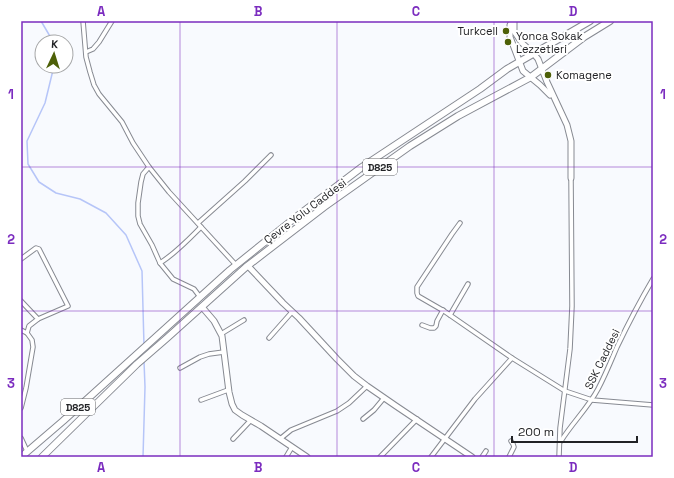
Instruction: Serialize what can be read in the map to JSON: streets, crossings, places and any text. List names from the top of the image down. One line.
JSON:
{"streets":{"highway":["D825","Çevre Yolu Caddesi"],"street":["SSK Caddesi"]},"places":["Turkcell","Yonca Sokak Lezzetleri","Komagene"],"scale_bar":"200 m","north":"top","grid":{"columns":["A","B","C","D"],"rows":["1","2","3"]}}
